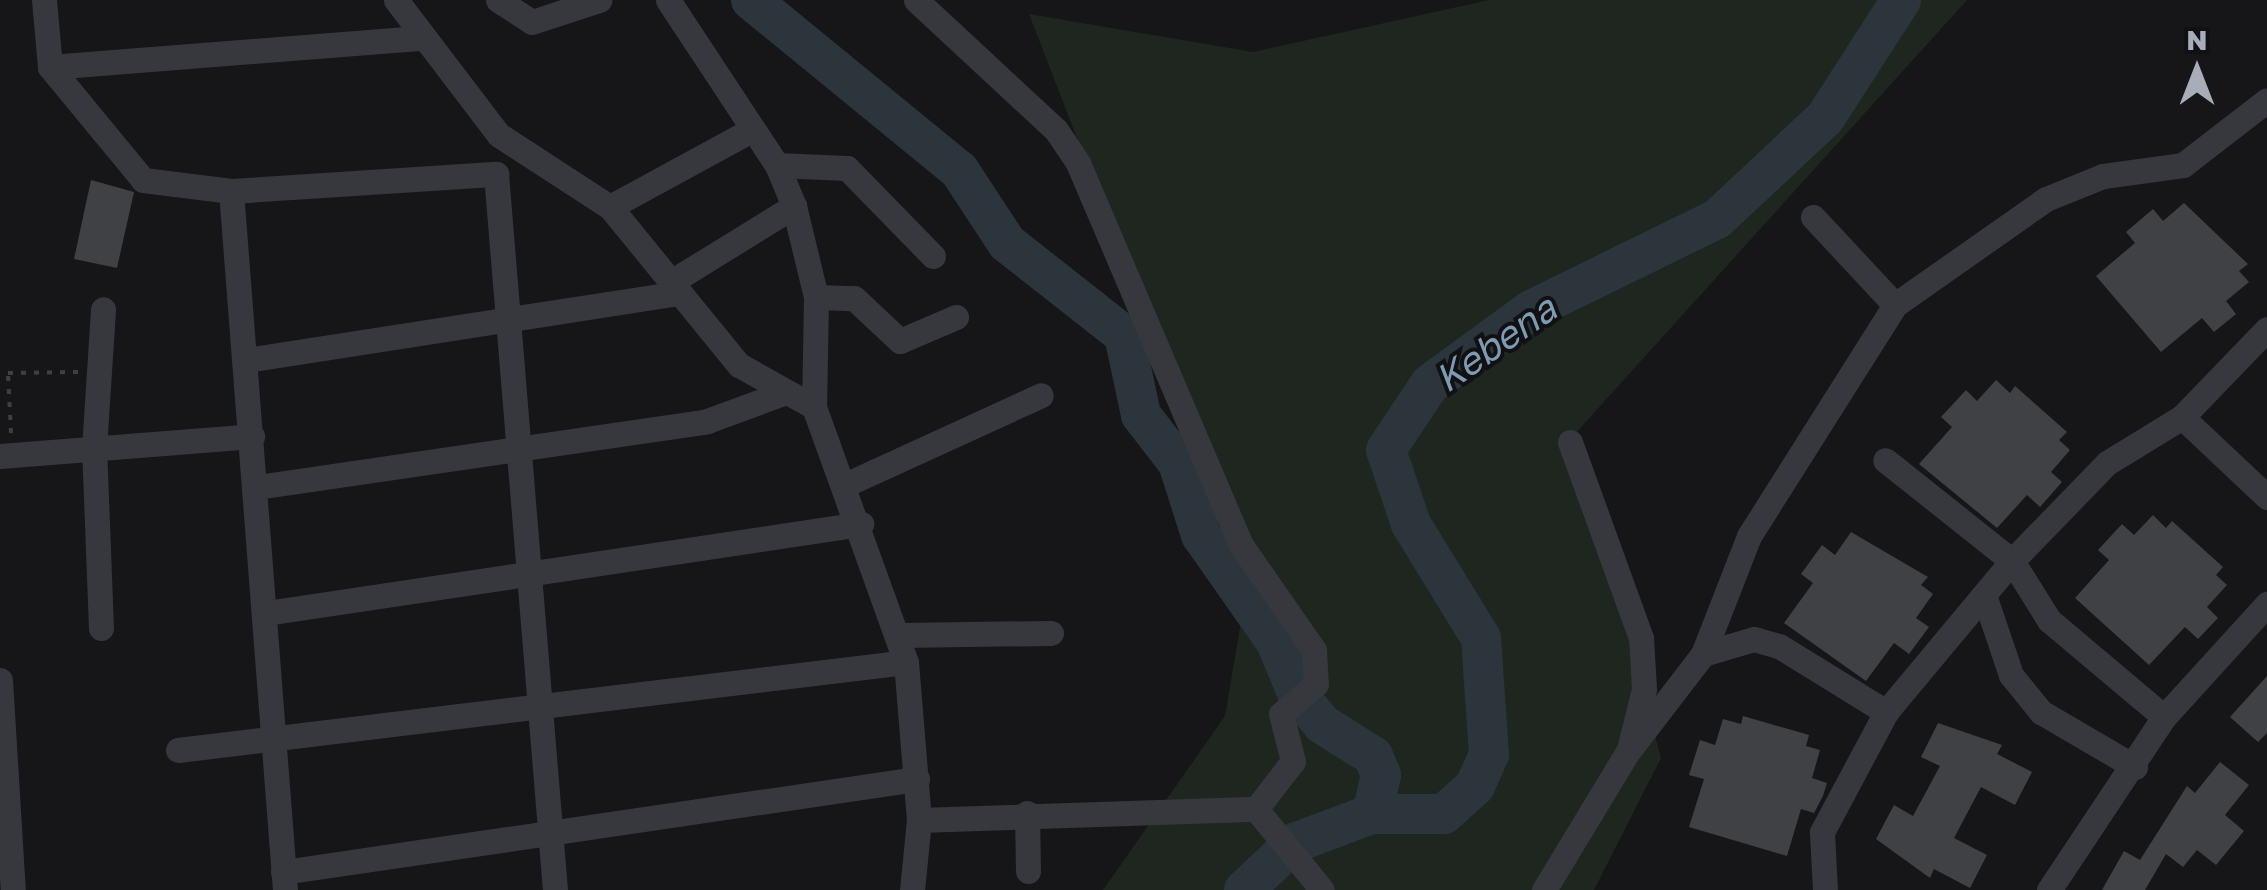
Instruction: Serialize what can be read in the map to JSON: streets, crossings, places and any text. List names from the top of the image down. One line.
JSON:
{"water":["Kebena"],"north":"top"}
